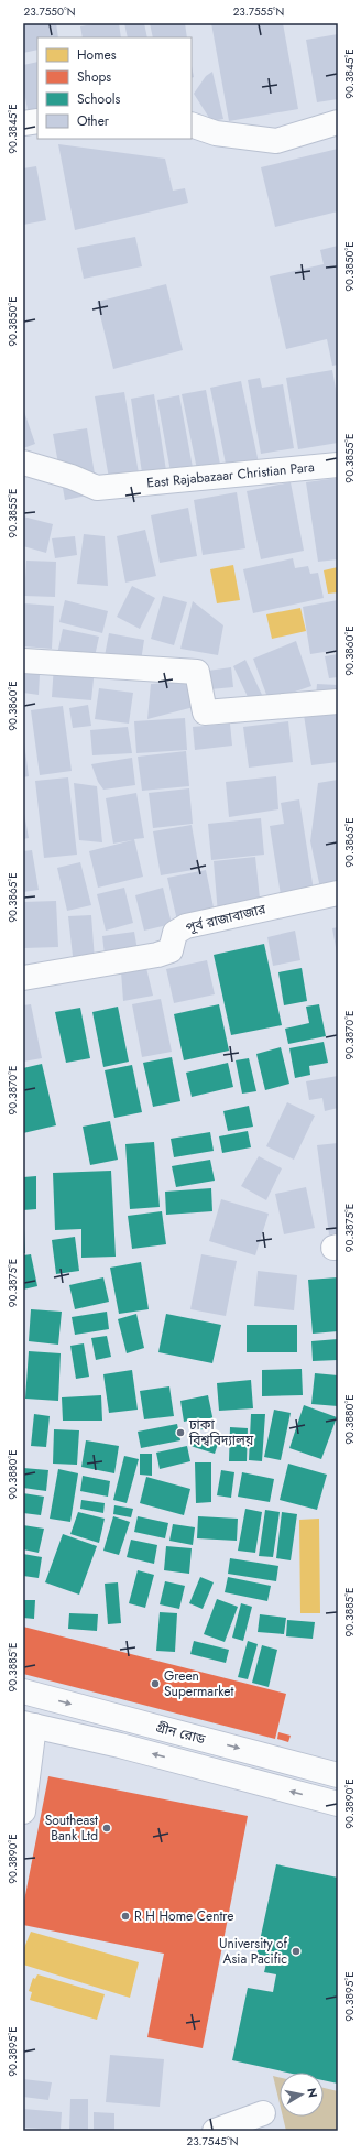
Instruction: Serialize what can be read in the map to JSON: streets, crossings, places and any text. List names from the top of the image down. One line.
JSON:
{"streets":{"street":["East Rajabazaar Christian Para","পূর্ব রাজাবাজার","গ্রীন রোড"]},"places":["ঢাকা বিশ্ববিদ্যালয়","Green Supermarket","Southeast Bank Ltd","R H Home Centre","University of Asia Pacific"],"legend":["Homes","Shops","Schools","Other"],"north":"right","coordinates":["23.7550°N","23.7555°N","90.3845°E","90.3850°E","90.3855°E","90.3860°E","90.3865°E","90.3870°E","90.3875°E","90.3880°E","90.3885°E","90.3890°E","90.3895°E","23.7545°N"]}
